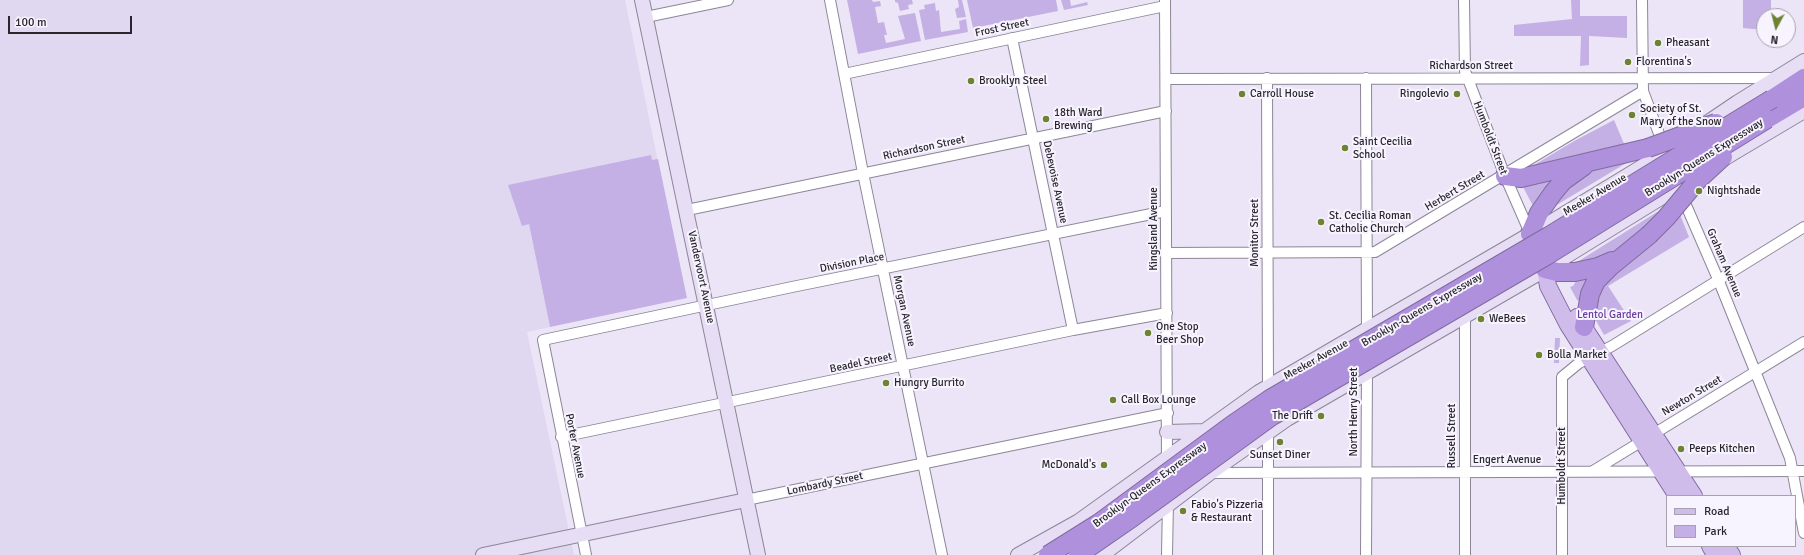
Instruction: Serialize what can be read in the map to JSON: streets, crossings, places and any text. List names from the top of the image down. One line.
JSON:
{"streets":{"highway":["Brooklyn-Queens Expressway"],"main road":["Humboldt Street","Meeker Avenue","Vandervoort Avenue","Lombardy Street"],"street":["Frost Street","Richardson Street","Debevoise Avenue","Herbert Street","Kingsland Avenue","Monitor Street","Division Place","Graham Avenue","Morgan Avenue","Beadel Street","Newton Street","North Henry Street","Russell Street","Porter Avenue","Engert Avenue"]},"crossings":[["Frost Street","Debevoise Avenue"],["Frost Street","Kingsland Avenue"],["Frost Street","Morgan Avenue"],["Richardson Street","Humboldt Street"],["Richardson Street","Debevoise Avenue"],["Richardson Street","Meeker Avenue"],["Richardson Street","Kingsland Avenue"],["Richardson Street","Monitor Street"],["Richardson Street","Graham Avenue"],["Richardson Street","Vandervoort Avenue"],["Richardson Street","Morgan Avenue"],["Richardson Street","North Henry Street"],["Humboldt Street","Herbert Street"],["Humboldt Street","Meeker Avenue"],["Humboldt Street","Engert Avenue"],["Debevoise Avenue","Division Place"],["Debevoise Avenue","Beadel Street"],["Herbert Street","Kingsland Avenue"],["Herbert Street","Monitor Street"],["Herbert Street","Graham Avenue"],["Herbert Street","North Henry Street"],["Meeker Avenue","Kingsland Avenue"],["Meeker Avenue","Monitor Street"],["Meeker Avenue","Graham Avenue"],["Meeker Avenue","North Henry Street"],["Kingsland Avenue","Division Place"],["Kingsland Avenue","Beadel Street"],["Kingsland Avenue","Lombardy Street"],["Division Place","Vandervoort Avenue"],["Division Place","Morgan Avenue"],["Division Place","Porter Avenue"],["Graham Avenue","Newton Street"],["Graham Avenue","Engert Avenue"],["Vandervoort Avenue","Beadel Street"],["Vandervoort Avenue","Lombardy Street"],["Morgan Avenue","Beadel Street"],["Morgan Avenue","Lombardy Street"],["Beadel Street","Porter Avenue"],["Newton Street","Engert Avenue"],["North Henry Street","Engert Avenue"],["Russell Street","Engert Avenue"],["Porter Avenue","Lombardy Street"]],"parks":["Lentol Garden"],"places":["Pheasant","Florentina's","Brooklyn Steel","Carroll House","Ringolevio","Society of St. Mary of the Snow","18th Ward Brewing","Saint Cecilia School","Nightshade","St. Cecilia Roman Catholic Church","WeBees","One Stop Beer Shop","Bolla Market","Hungry Burrito","Call Box Lounge","The Drift","Sunset Diner","Peeps Kitchen","McDonald's","Fabio's Pizzeria & Restaurant"],"legend":["Road","Park"],"scale_bar":"100 m","north":"bottom"}
